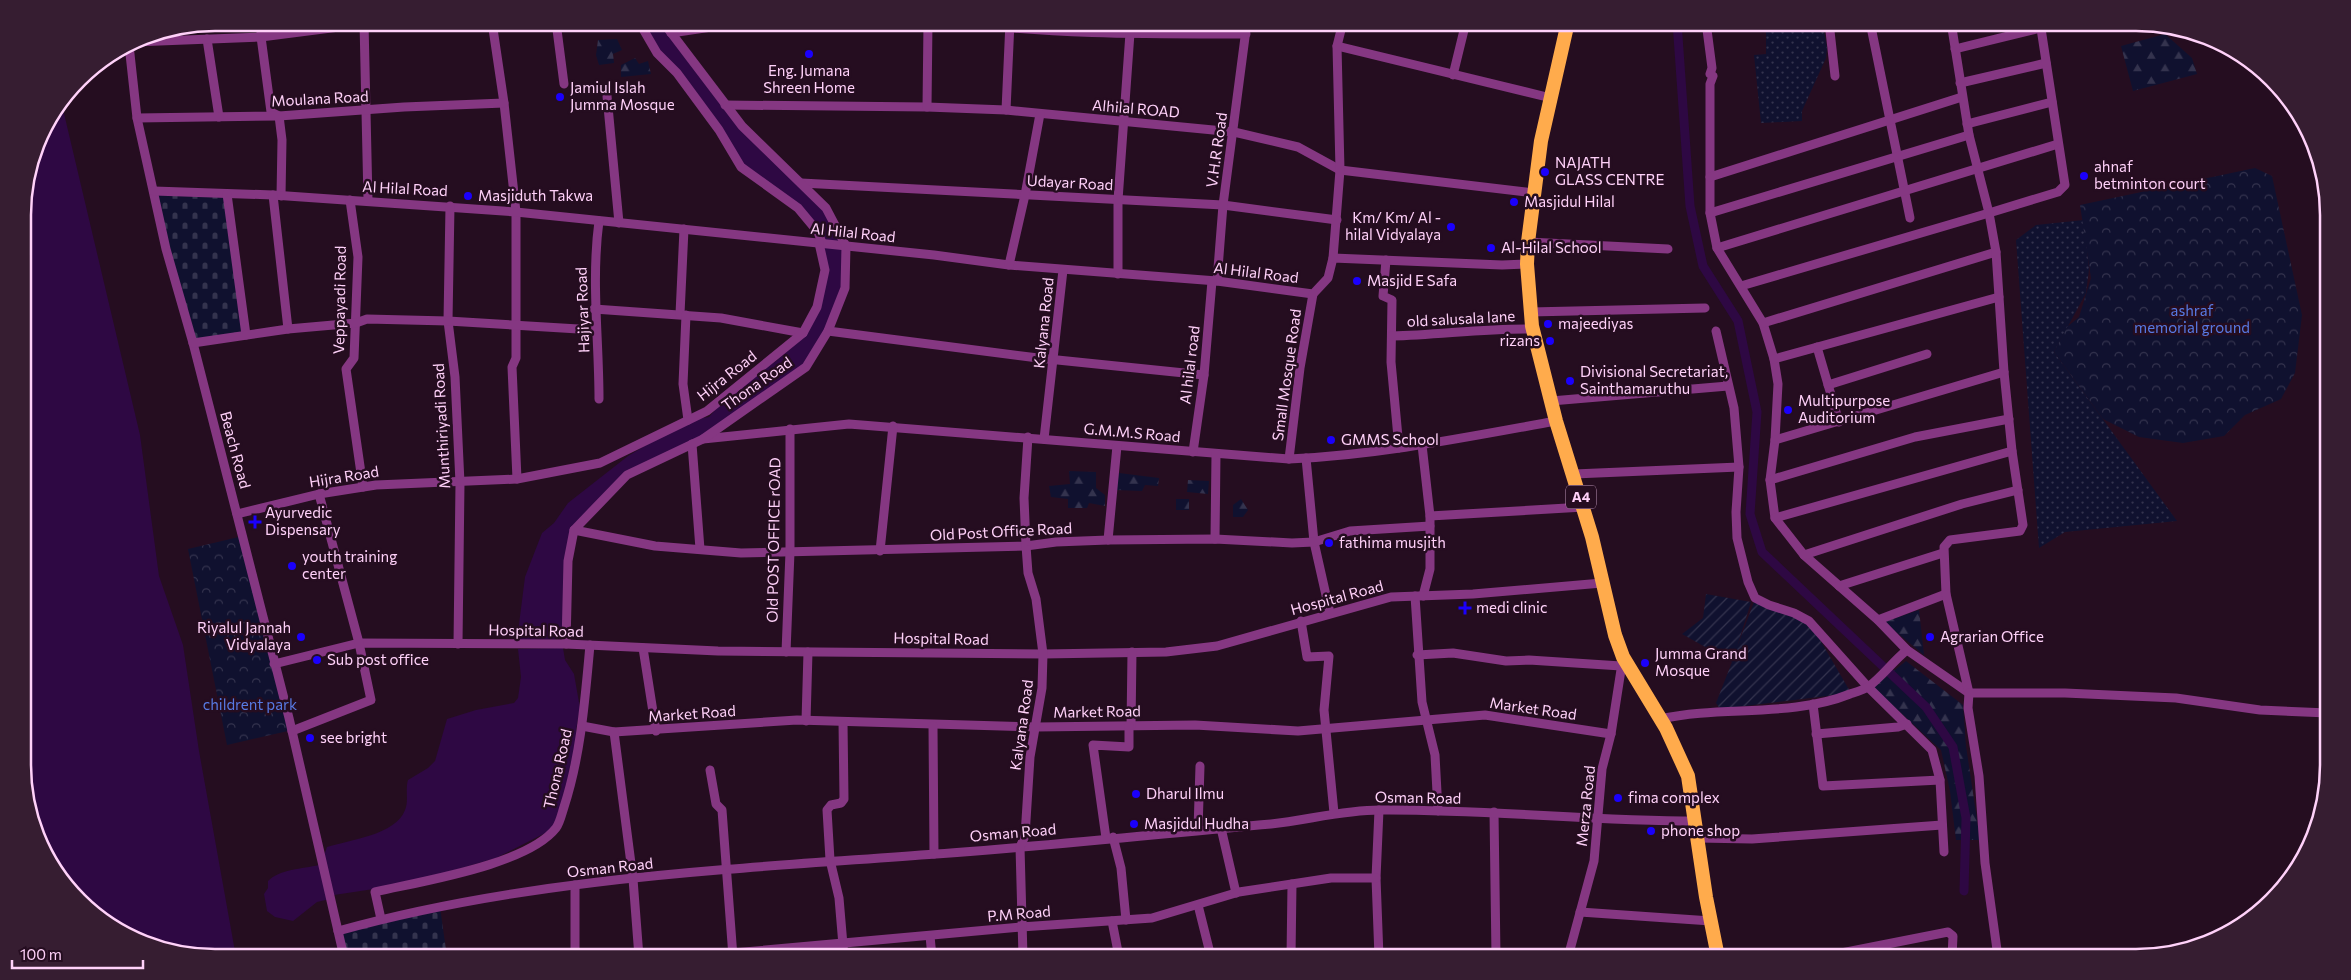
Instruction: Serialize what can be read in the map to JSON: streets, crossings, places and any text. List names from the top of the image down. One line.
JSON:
{"streets":{"highway":["A4"],"street":["Moulana Road","Alhilal ROAD","V.H.R Road","Udayar Road","Al Hilal Road","Veppayadi Road","Hajiyar Road","old salusala lane","Kalyana Road","Al hilal road","Small Mosque Road","Hijra Road","Thona Road","Munthiriyadi Road","G.M.M.S Road","Beach Road","Old Post Office Road","Old POST OFFICE rOAD","Hospital Road","Market Road","Osman Road","Merza Road","P.M Road"]},"crossings":[["Moulana Road","Beach Road"],["Alhilal ROAD","V.H.R Road"],["Alhilal ROAD","Al Hilal Road"],["Alhilal ROAD","Thona Road"],["Alhilal ROAD","A4"],["V.H.R Road","Udayar Road"],["V.H.R Road","Al Hilal Road"],["V.H.R Road","Al hilal road"],["Udayar Road","Al Hilal Road"],["Udayar Road","Thona Road"],["Al Hilal Road","Veppayadi Road"],["Al Hilal Road","Hajiyar Road"],["Al Hilal Road","Kalyana Road"],["Al Hilal Road","Al hilal road"],["Al Hilal Road","Small Mosque Road"],["Al Hilal Road","Hijra Road"],["Al Hilal Road","Thona Road"],["Al Hilal Road","Munthiriyadi Road"],["Al Hilal Road","Beach Road"],["Veppayadi Road","Hijra Road"],["old salusala lane","A4"],["Kalyana Road","G.M.M.S Road"],["Kalyana Road","Old Post Office Road"],["Kalyana Road","Hospital Road"],["Kalyana Road","Market Road"],["Kalyana Road","Osman Road"],["Kalyana Road","P.M Road"],["Al hilal road","G.M.M.S Road"],["Small Mosque Road","G.M.M.S Road"],["Hijra Road","Munthiriyadi Road"],["Hijra Road","Beach Road"],["Thona Road","G.M.M.S Road"],["Thona Road","Old Post Office Road"],["Thona Road","Hospital Road"],["Thona Road","Market Road"],["Thona Road","Osman Road"],["Munthiriyadi Road","Hospital Road"],["G.M.M.S Road","A4"],["G.M.M.S Road","Old POST OFFICE rOAD"],["Beach Road","Hospital Road"],["Beach Road","Osman Road"],["A4","Hospital Road"],["A4","Osman Road"],["A4","Merza Road"],["Old Post Office Road","Old POST OFFICE rOAD"],["Old POST OFFICE rOAD","Hospital Road"],["Market Road","Merza Road"],["Osman Road","Merza Road"]],"parks":["ashraf memorial ground","childrent park"],"places":{"other":["Eng. Jumana Shreen Home","Jamiul Islah Jumma Mosque","NAJATH GLASS CENTRE","ahnaf betminton court","Masjiduth Takwa","Masjidul Hilal","Km/ Km/ Al - hilal Vidyalaya","Al-Hilal School","Masjid E Safa","majeediyas","rizans","Divisional Secretariat, Sainthamaruthu","Multipurpose Auditorium","GMMS School","fathima musjith","youth training center","Riyalul Jannah Vidyalaya","Agrarian Office","Sub post office","Jumma Grand Mosque","see bright","Dharul Ilmu","fima complex","Masjidul Hudha","phone shop"],"health":["Ayurvedic Dispensary","medi clinic"]},"scale_bar":"100 m"}
